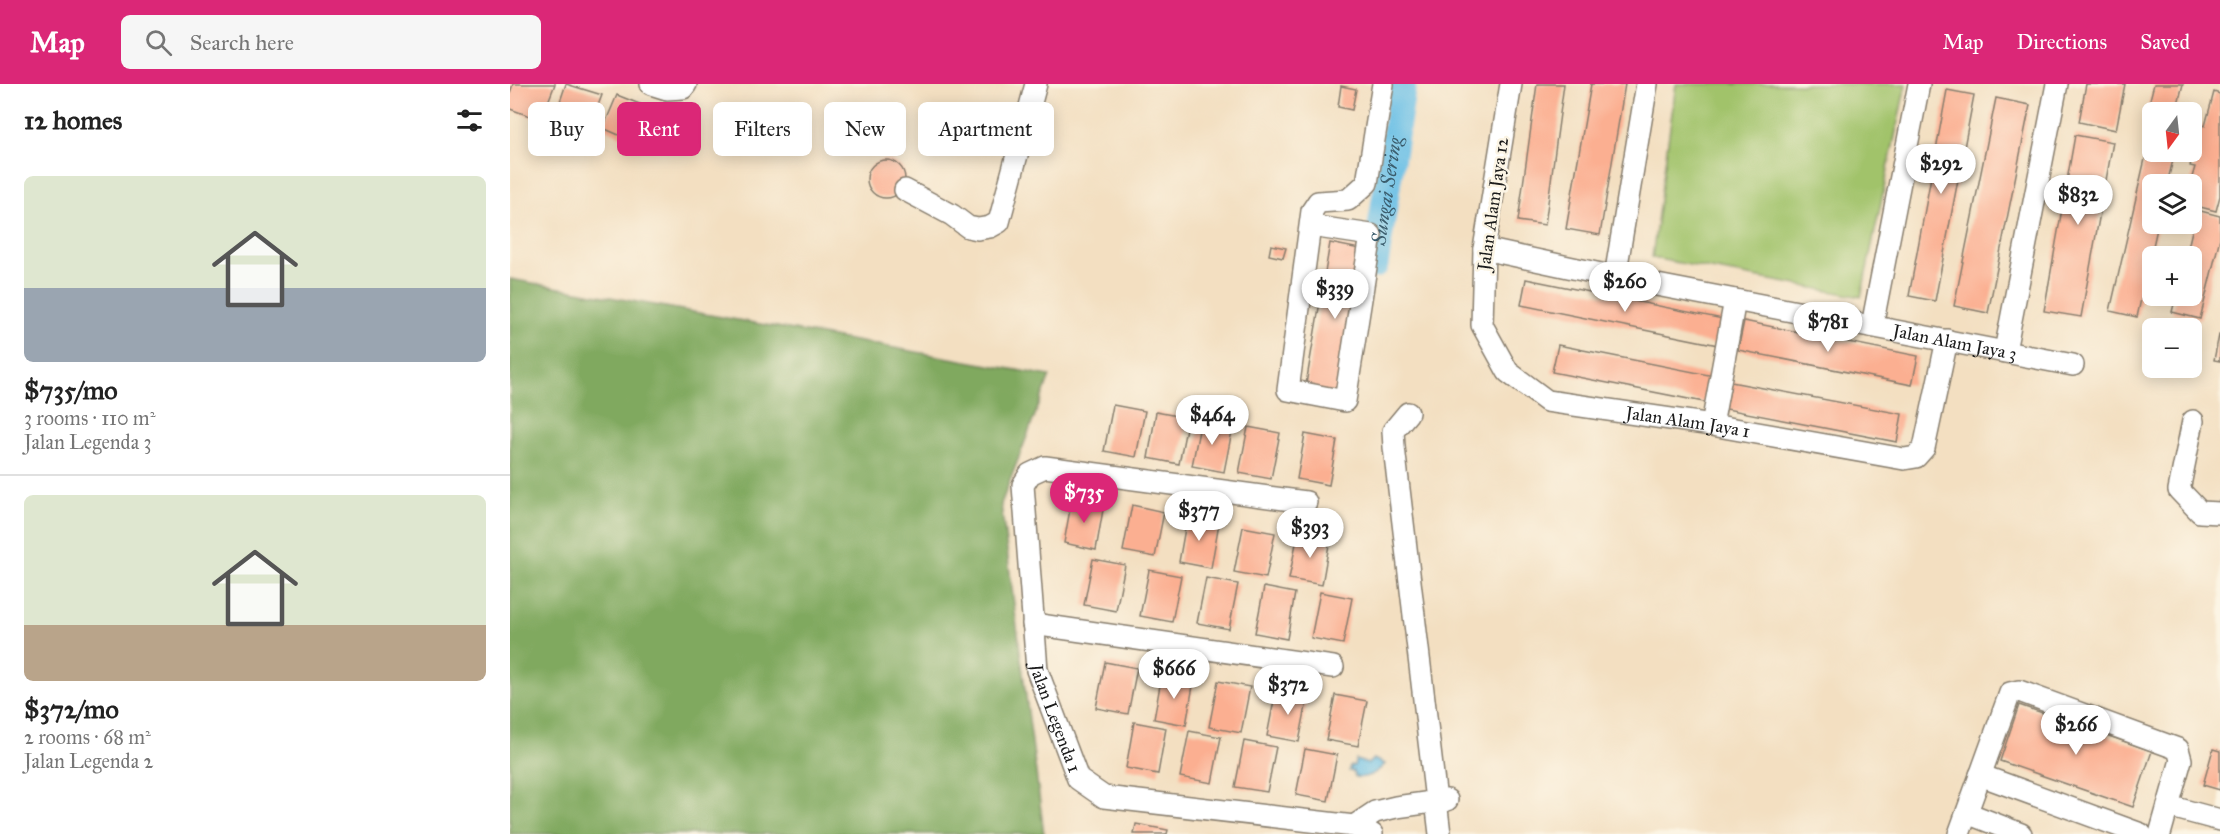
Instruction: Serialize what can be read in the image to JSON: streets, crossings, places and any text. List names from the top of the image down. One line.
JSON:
{"streets":{"street":["Jalan Alam Jaya 12","Jalan Alam Jaya 3","Jalan Alam Jaya 1","Jalan Legenda 1"]},"crossings":[["Jalan Alam Jaya 12","Jalan Alam Jaya 3"],["Jalan Alam Jaya 12","Jalan Alam Jaya 1"],["Jalan Alam Jaya 3","Jalan Alam Jaya 1"]],"water":["Sungai Sering"],"north":"bottom","page":{"header":"Map","search":"Search here","nav":["Map","Directions","Saved"],"heading":"12 homes","map_buttons":["+","−"],"chip":["Buy","Rent","Filters","New","Apartment"],"price":["$292","$832","$260","$339","$781","$464","$735","$377","$393","$666","$372","$266"],"list":[{"name":"$735/mo","note":"3 rooms · 110 m² · Jalan Legenda 3"},{"name":"$372/mo","note":"2 rooms · 68 m² · Jalan Legenda 2"}]}}
